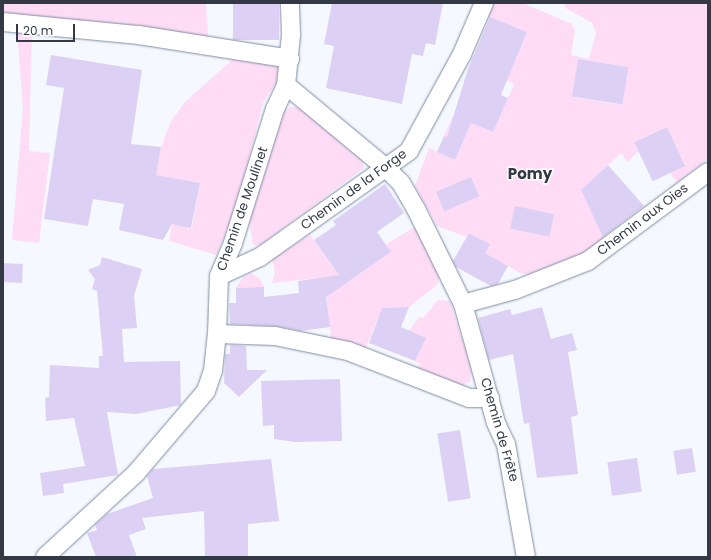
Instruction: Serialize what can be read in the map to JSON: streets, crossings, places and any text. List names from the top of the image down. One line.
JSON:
{"streets":{"street":["Chemin de la Forge","Chemin de Moulinet","Chemin aux Oies","Chemin de Frête"]},"crossings":[["Chemin de la Forge","Chemin de Moulinet"],["Chemin de la Forge","Chemin de Frête"],["Chemin de Moulinet","Chemin de Frête"],["Chemin aux Oies","Chemin de Frête"]],"districts":["Pomy"],"scale_bar":"20 m"}
